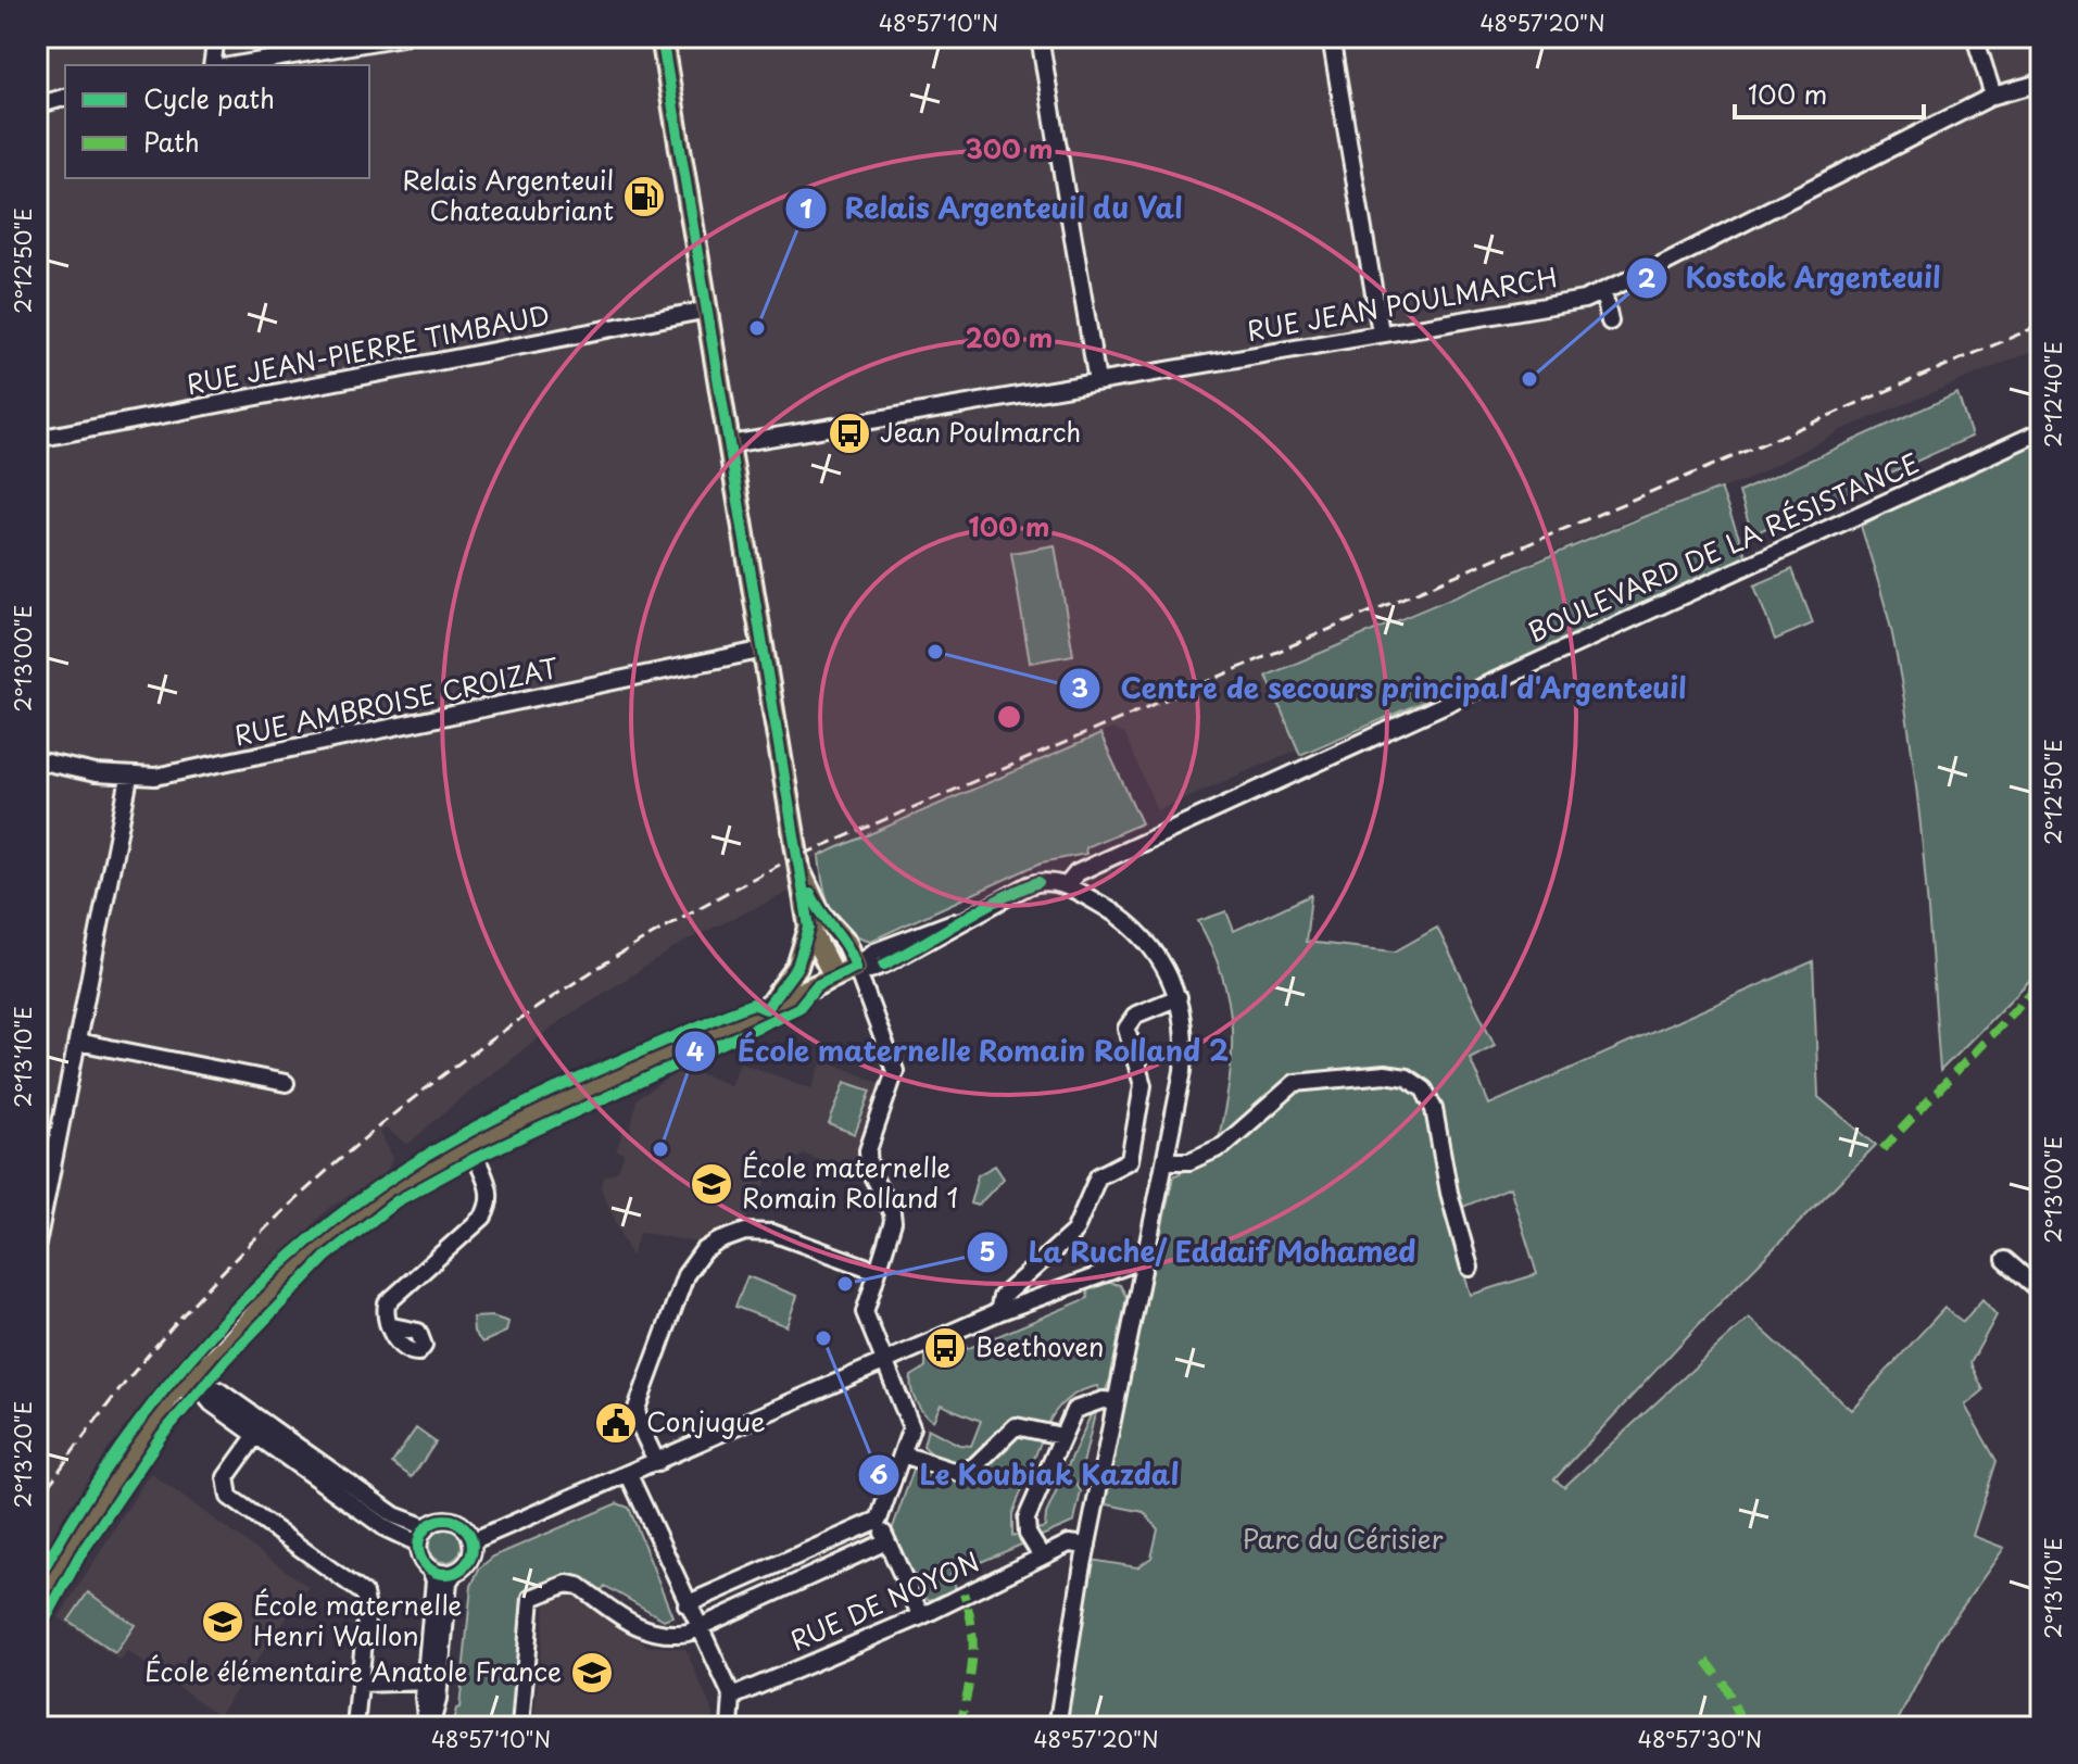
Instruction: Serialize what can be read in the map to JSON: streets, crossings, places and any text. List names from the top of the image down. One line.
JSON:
{"streets":{"main road":["BOULEVARD DE LA RÉSISTANCE"],"street":["RUE JEAN POULMARCH","RUE JEAN-PIERRE TIMBAUD","RUE AMBROISE CROIZAT","RUE DE NOYON"]},"parks":["Parc du Cérisier"],"places":{"fuel station":["Relais Argenteuil Chateaubriant"],"other":["Relais Argenteuil du Val","Kostok Argenteuil","Centre de secours principal d'Argenteuil","École maternelle Romain Rolland 2","La Ruche/ Eddaif Mohamed","Le Koubiak Kazdal"],"bus stop":["Jean Poulmarch","Beethoven"],"school or university":["École maternelle Romain Rolland 1","École maternelle Henri Wallon","École élémentaire Anatole France"],"public building":["Conjugue"]},"legend":["Cycle path","Path"],"scale_bar":"100 m","coordinates":["48°57'10\"N","48°57'20\"N","2°12'50\"E","2°12'40\"E","2°13'00\"E","2°13'10\"E","2°13'20\"E","48°57'30\"N"],"rings":["300 m","200 m","100 m"]}
